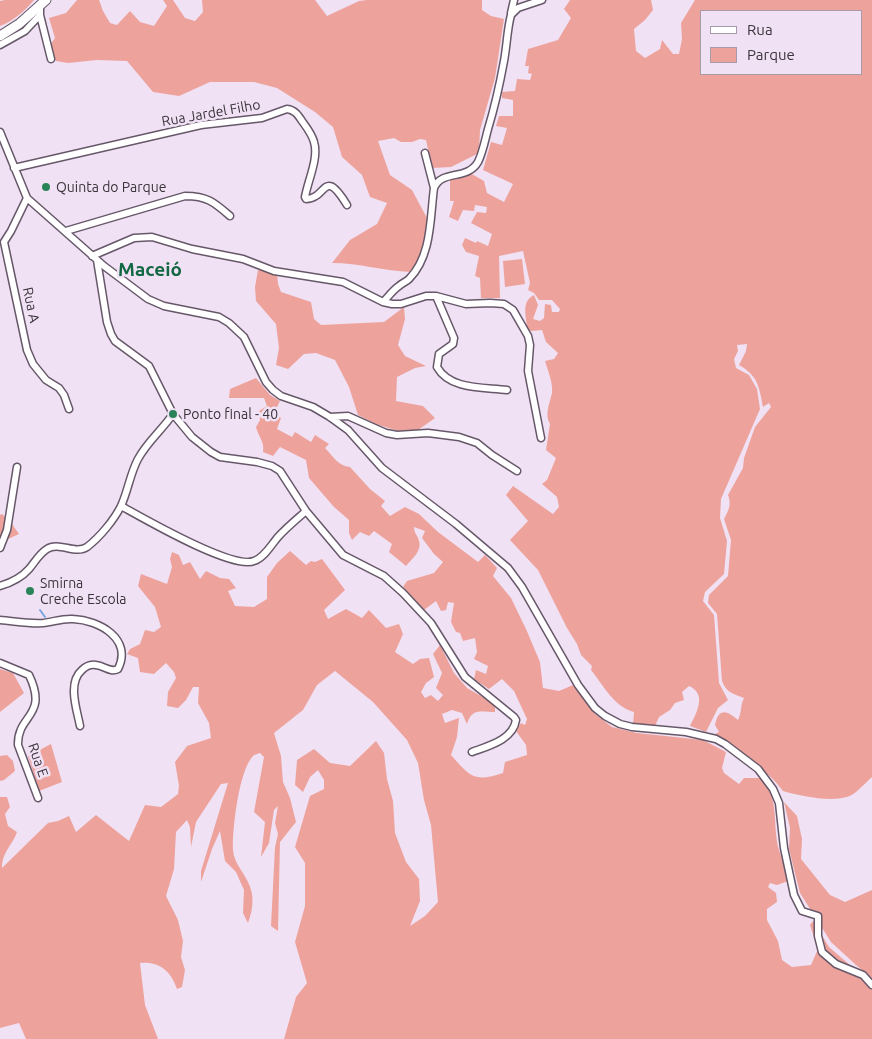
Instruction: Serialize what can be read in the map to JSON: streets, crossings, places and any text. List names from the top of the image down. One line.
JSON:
{"streets":{"street":["Rua Jardel Filho","Rua A","Rua E"]},"districts":["Maceió"],"places":["Quinta do Parque","Ponto final - 40","Smirna Creche Escola"],"legend":["Rua","Parque"]}
